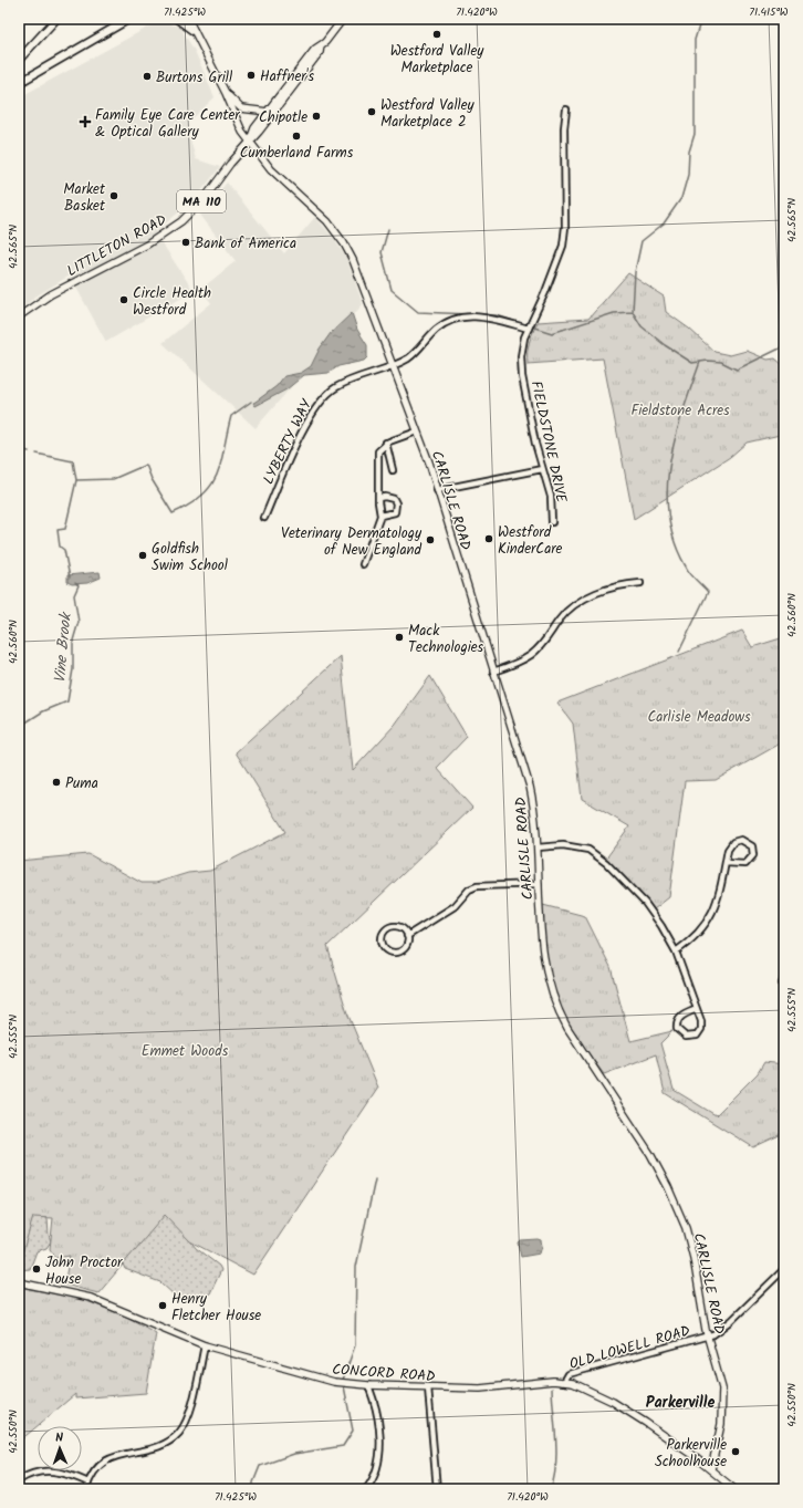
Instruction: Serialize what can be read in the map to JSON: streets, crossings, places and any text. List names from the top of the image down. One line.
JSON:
{"streets":{"main road":["MA 110","LITTLETON ROAD","CARLISLE ROAD","CONCORD ROAD"],"street":["LYBERTY WAY","FIELDSTONE DRIVE","OLD LOWELL ROAD"]},"crossings":[["LITTLETON ROAD","CARLISLE ROAD"],["LYBERTY WAY","FIELDSTONE DRIVE"],["LYBERTY WAY","CARLISLE ROAD"],["CARLISLE ROAD","OLD LOWELL ROAD"],["CARLISLE ROAD","CONCORD ROAD"],["OLD LOWELL ROAD","CONCORD ROAD"]],"districts":["Parkerville"],"water":["Vine Brook"],"parks":["Fieldstone Acres","Carlisle Meadows","Emmet Woods"],"places":{"other":["Westford Valley Marketplace","Haffner's","Burtons Grill","Westford Valley Marketplace 2","Chipotle","Cumberland Farms","Market Basket","Bank of America","Circle Health Westford","Westford KinderCare","Veterinary Dermatology of New England","Goldfish Swim School","Mack Technologies","Puma","John Proctor House","Henry Fletcher House","Parkerville Schoolhouse"],"health":["Family Eye Care Center & Optical Gallery"]},"north":"top","coordinates":["71.425°W","71.420°W","71.415°W","42.565°N","42.560°N","42.555°N","42.550°N"]}
